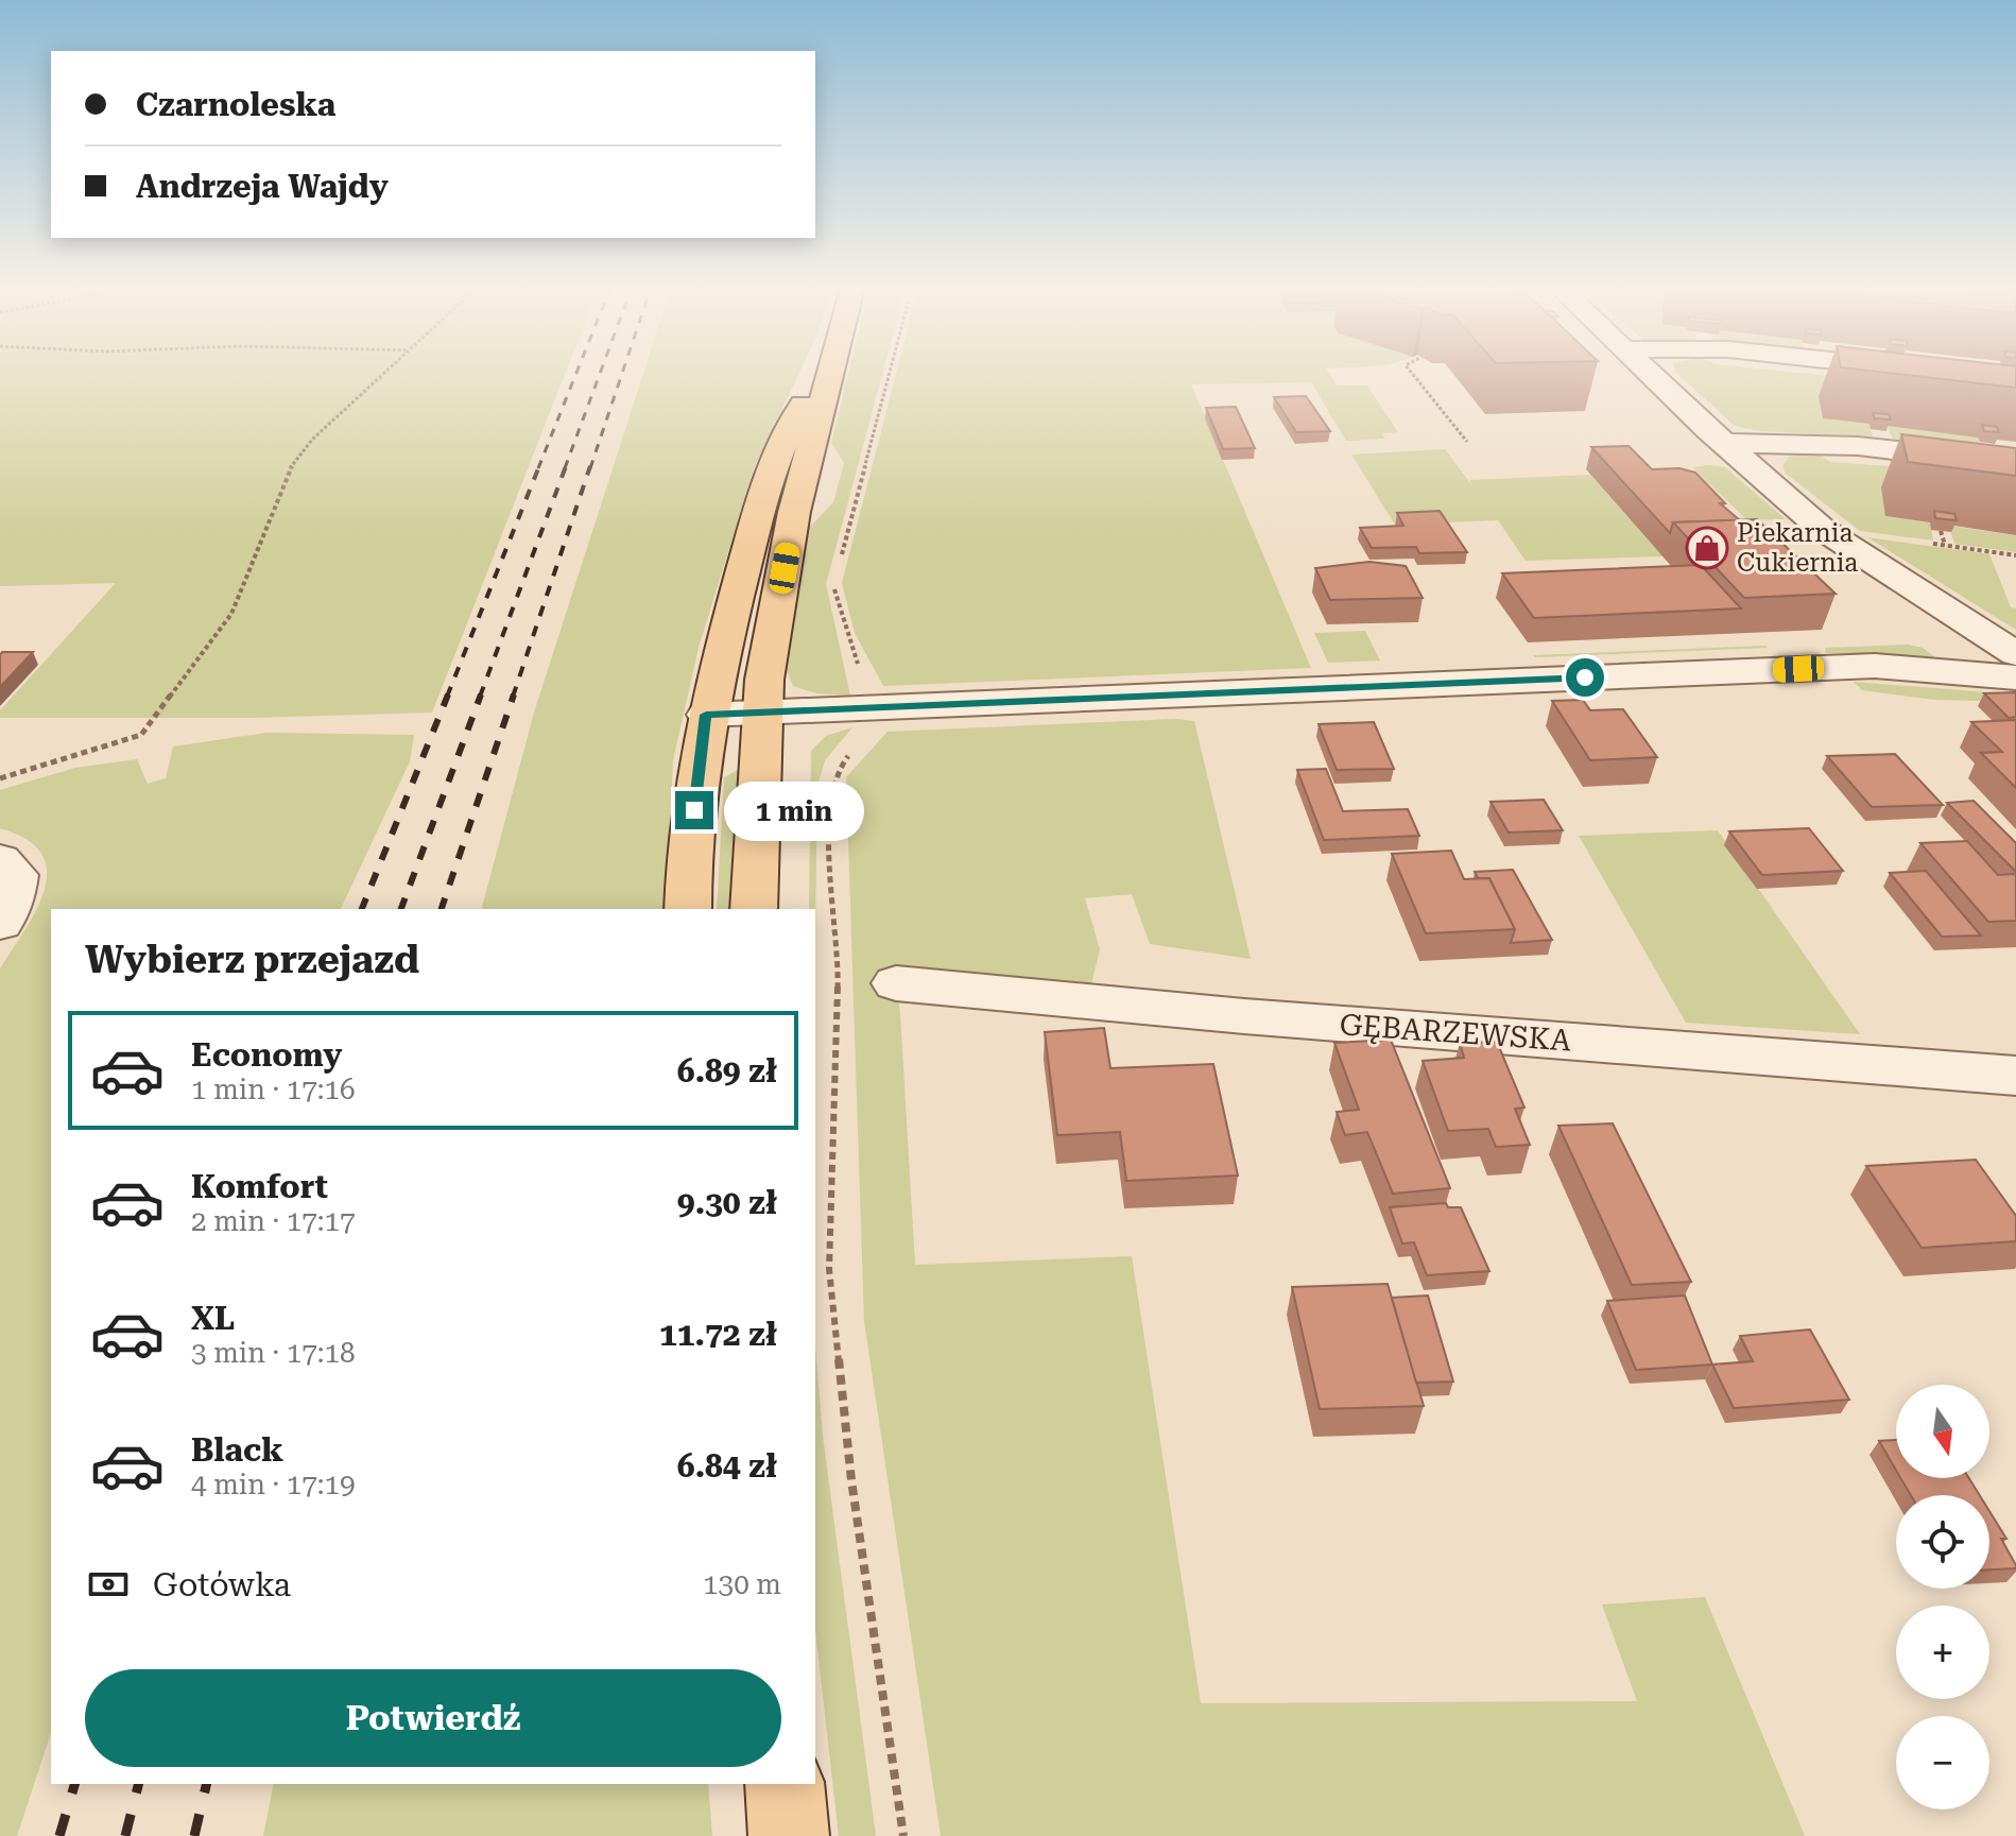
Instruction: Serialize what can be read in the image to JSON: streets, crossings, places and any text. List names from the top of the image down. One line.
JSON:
{"streets":{"street":["GĘBARZEWSKA"]},"places":{"shop":["Piekarnia Cukiernia"]},"north":"bottom","page":{"banner":["Czarnoleska","Andrzeja Wajdy"],"bubble":"1 min","heading":"Wybierz przejazd","list":[{"name":"Economy","note":"1 min · 17:16","value":"6.89 zł"},{"name":"Komfort","note":"2 min · 17:17","value":"9.30 zł"},{"name":"XL","note":"3 min · 17:18","value":"11.72 zł"},{"name":"Black","note":"4 min · 17:19","value":"6.84 zł"}],"map_buttons":["+","−"],"pay":["Gotówka","130 m"],"buttons":"Potwierdź"}}
